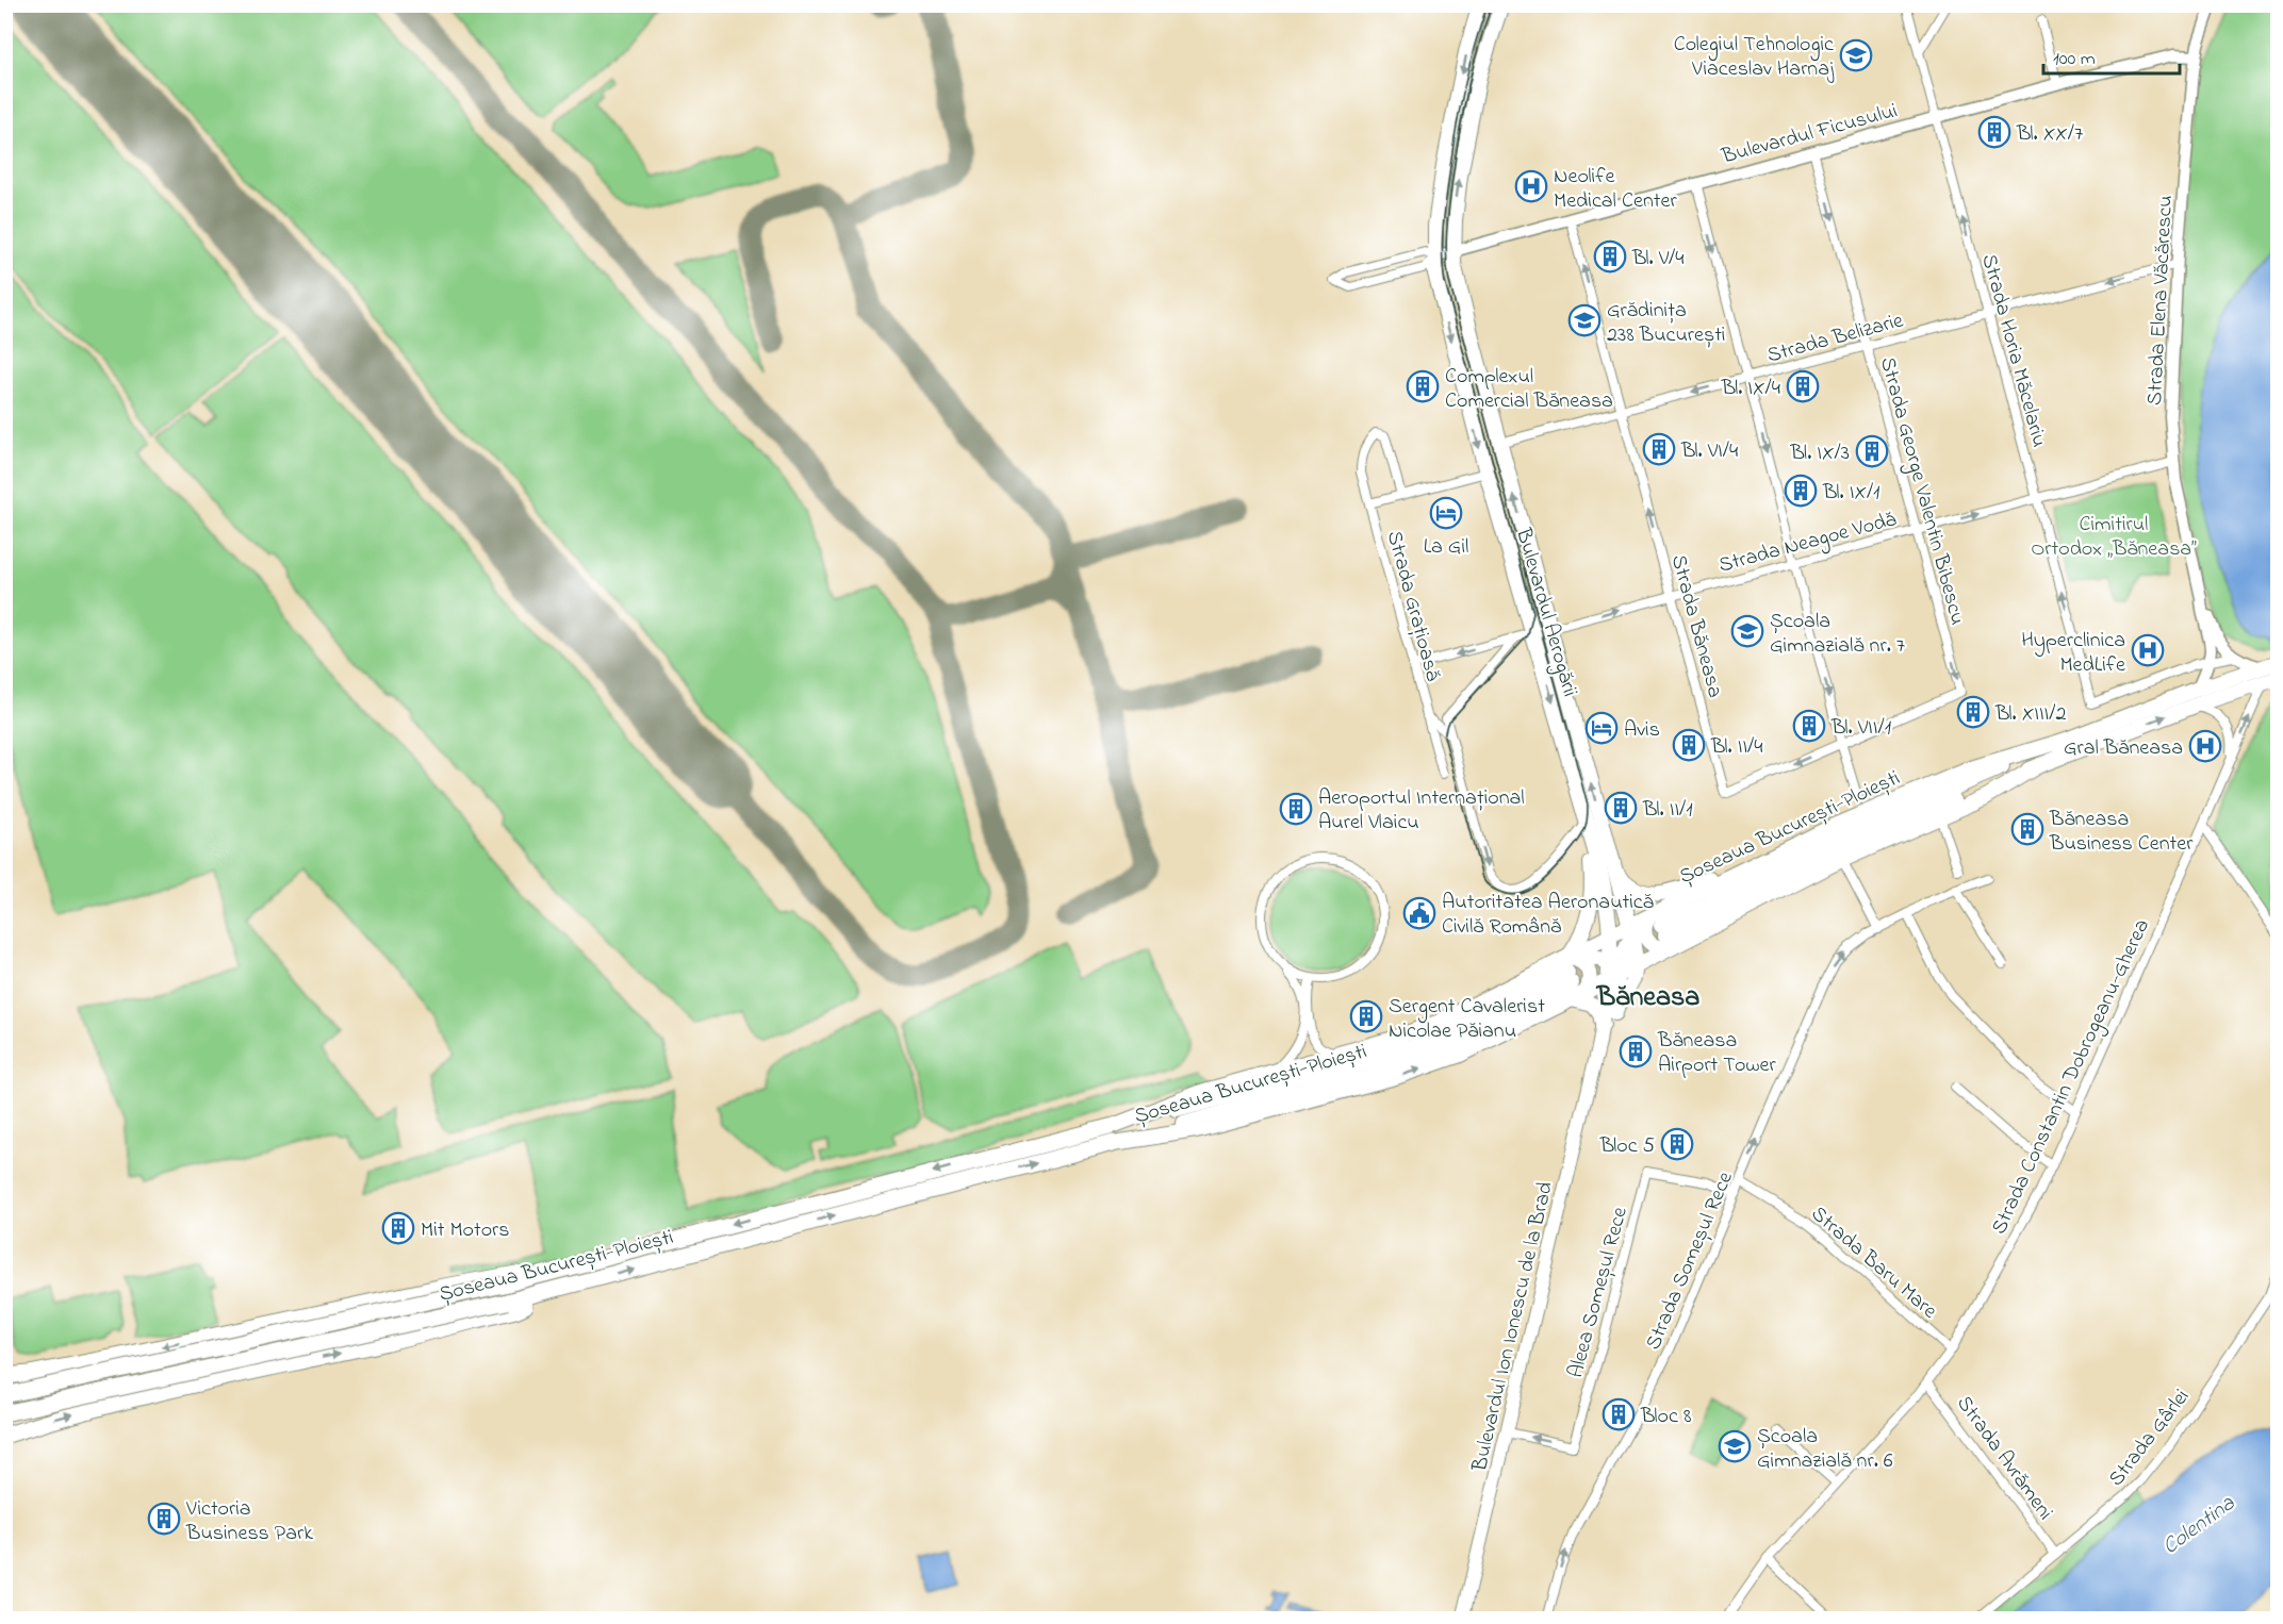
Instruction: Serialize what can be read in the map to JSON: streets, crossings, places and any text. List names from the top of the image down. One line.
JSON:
{"streets":{"highway":["Șoseaua București-Ploiești"],"main road":["Bulevardul Aerogării","Bulevardul Ion Ionescu de la Brad"],"street":["Bulevardul Ficusului","Strada Elena Văcărescu","Strada Belizarie","Strada Horia Măcelariu","Strada George Valentin Bibescu","Strada Neagoe Vodă","Strada Grațioasă","Strada Băneasa","Strada Constantin Dobrogeanu-Gherea","Strada Someșul Rece","Strada Baru Mare","Aleea Someșul Rece","Strada Gârlei","Strada Avrămeni"]},"crossings":[["Bulevardul Ficusului","Strada Elena Văcărescu"],["Bulevardul Ficusului","Strada Horia Măcelariu"],["Bulevardul Ficusului","Strada George Valentin Bibescu"],["Bulevardul Ficusului","Bulevardul Aerogării"],["Bulevardul Ficusului","Strada Băneasa"],["Strada Elena Văcărescu","Strada Belizarie"],["Strada Elena Văcărescu","Strada Horia Măcelariu"],["Strada Elena Văcărescu","Strada Neagoe Vodă"],["Strada Elena Văcărescu","Șoseaua București-Ploiești"],["Strada Belizarie","Strada Horia Măcelariu"],["Strada Belizarie","Strada George Valentin Bibescu"],["Strada Belizarie","Bulevardul Aerogării"],["Strada Belizarie","Strada Băneasa"],["Strada Horia Măcelariu","Strada Neagoe Vodă"],["Strada George Valentin Bibescu","Strada Neagoe Vodă"],["Strada George Valentin Bibescu","Strada Băneasa"],["Strada Neagoe Vodă","Strada Grațioasă"],["Strada Neagoe Vodă","Bulevardul Aerogării"],["Strada Neagoe Vodă","Strada Băneasa"],["Strada Grațioasă","Bulevardul Aerogării"],["Bulevardul Aerogării","Șoseaua București-Ploiești"],["Bulevardul Aerogării","Bulevardul Ion Ionescu de la Brad"],["Șoseaua București-Ploiești","Strada Constantin Dobrogeanu-Gherea"],["Șoseaua București-Ploiești","Bulevardul Ion Ionescu de la Brad"],["Strada Constantin Dobrogeanu-Gherea","Strada Baru Mare"],["Strada Constantin Dobrogeanu-Gherea","Strada Avrămeni"],["Strada Someșul Rece","Strada Baru Mare"],["Strada Someșul Rece","Aleea Someșul Rece"],["Aleea Someșul Rece","Bulevardul Ion Ionescu de la Brad"],["Strada Gârlei","Strada Avrămeni"]],"one_way":["Strada Belizarie","Strada George Valentin Bibescu","Strada Băneasa","Strada Someșul Rece"],"districts":["Băneasa"],"water":["Colentina"],"parks":["Cimitirul Ortodox „Băneasa”"],"places":{"school or university":["Colegiul Tehnologic Viaceslav Harnaj","Grădinița 238 București","Școala Gimnazială nr. 7","Școala Gimnazială nr. 6"],"building":["Bl. XX/7","Bl. V/4","Complexul Comercial Băneasa","Bl. IX/4","Bl. VI/4","Bl. IX/3","Bl. IX/1","Bl. XIII/2","Bl. VII/1","Bl. II/4","Bl. II/1","Aeroportul Internațional Aurel Vlaicu","Băneasa Business Center","Sergent Cavalerist Nicolae Păianu","Băneasa Airport Tower","Bloc 5","Mit Motors","Bloc 8","Victoria Business Park"],"hospital":["Neolife Medical Center","Hyperclinica MedLife","Gral Băneasa"],"hotel":["La Gil","Avis"],"public building":["Autoritatea Aeronautică Civilă Română"]},"scale_bar":"100 m"}
